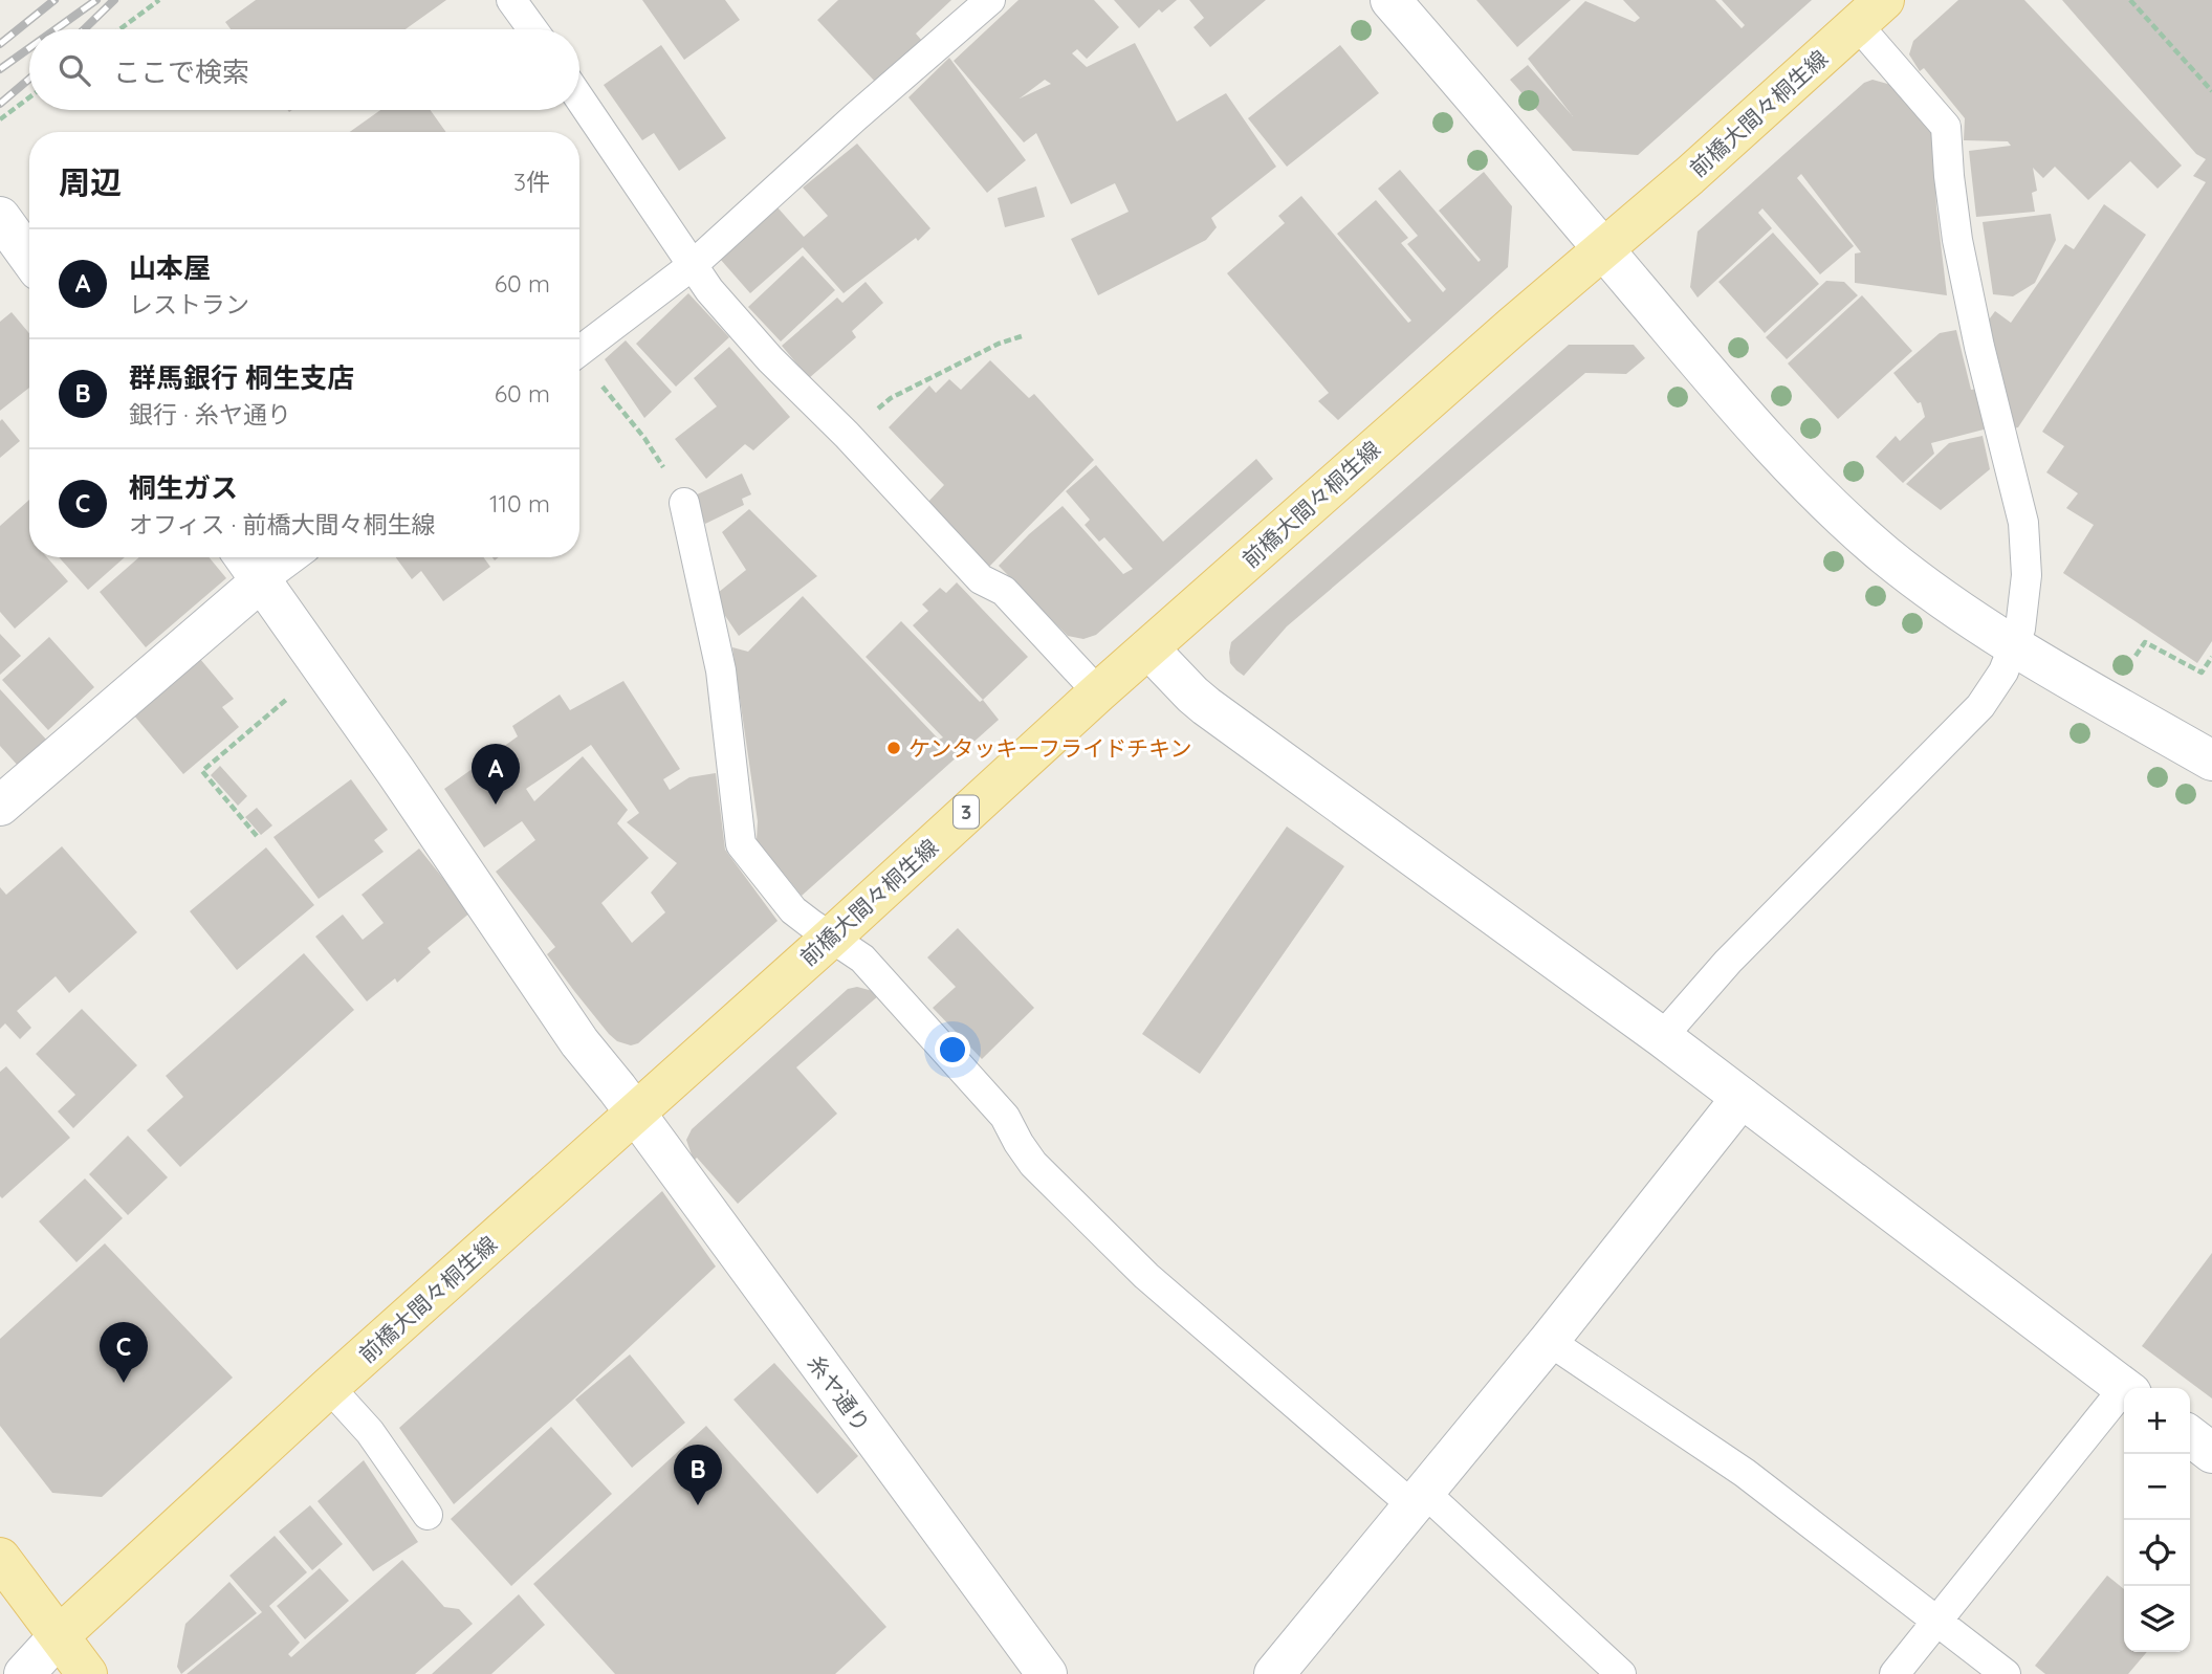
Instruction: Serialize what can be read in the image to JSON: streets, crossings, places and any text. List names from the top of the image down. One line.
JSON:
{"streets":{"main road":["前橋大間々桐生線","3"],"street":["糸ヤ通り"]},"crossings":[["前橋大間々桐生線","糸ヤ通り"]],"places":["ケンタッキーフライドチキン"],"page":{"search":"ここで検索","heading":["周辺","3件"],"list":[{"mark":"A","name":"山本屋","note":"レストラン","value":"60 m"},{"mark":"B","name":"群馬銀行 桐生支店","note":"銀行 · 糸ヤ通り","value":"60 m"},{"mark":"C","name":"桐生ガス","note":"オフィス · 前橋大間々桐生線","value":"110 m"}],"pins":["A","C","B"],"map_buttons":["+","−"]}}
